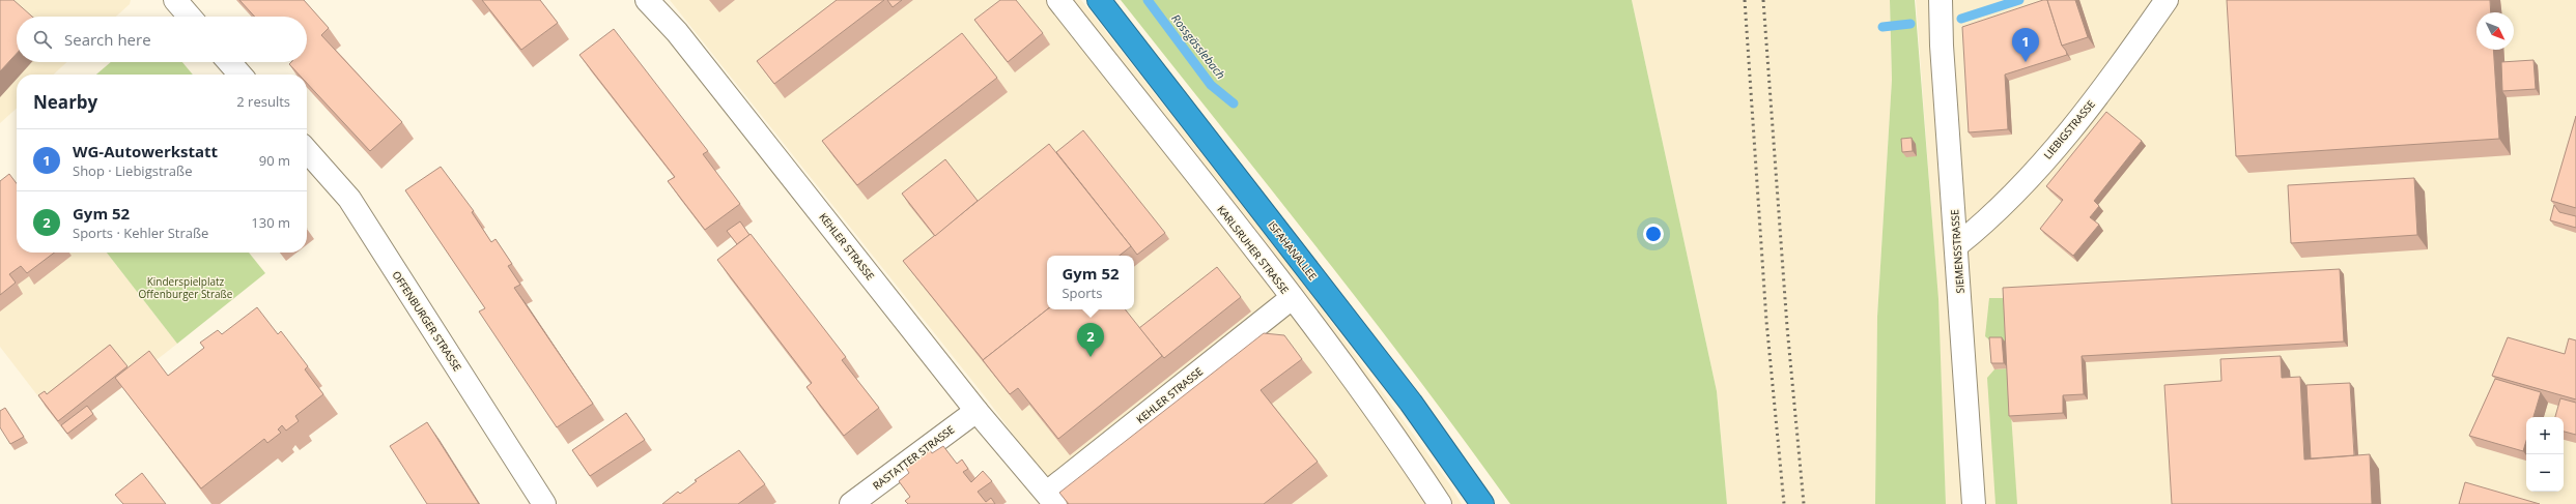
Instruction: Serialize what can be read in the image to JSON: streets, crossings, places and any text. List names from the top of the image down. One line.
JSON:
{"streets":{"highway":["ISFAHANALLEE"],"street":["LIEBIGSTRASSE","KEHLER STRASSE","KARLSRUHER STRASSE","SIEMENSSTRASSE","OFFENBURGER STRASSE","RASTATTER STRASSE"]},"crossings":[["LIEBIGSTRASSE","SIEMENSSTRASSE"],["KEHLER STRASSE","KARLSRUHER STRASSE"],["KEHLER STRASSE","RASTATTER STRASSE"]],"water":["Rossgässlebach"],"parks":["Kinderspielplatz Offenburger Straße"],"north":"bottom right","page":{"search":"Search here","pins":["1","2"],"heading":["Nearby","2 results"],"list":[{"mark":"1","name":"WG-Autowerkstatt","note":"Shop · Liebigstraße","value":"90 m"},{"mark":"2","name":"Gym 52","note":"Sports · Kehler Straße","value":"130 m"}],"popup":["Gym 52","Sports"],"map_buttons":["+","−"]}}
